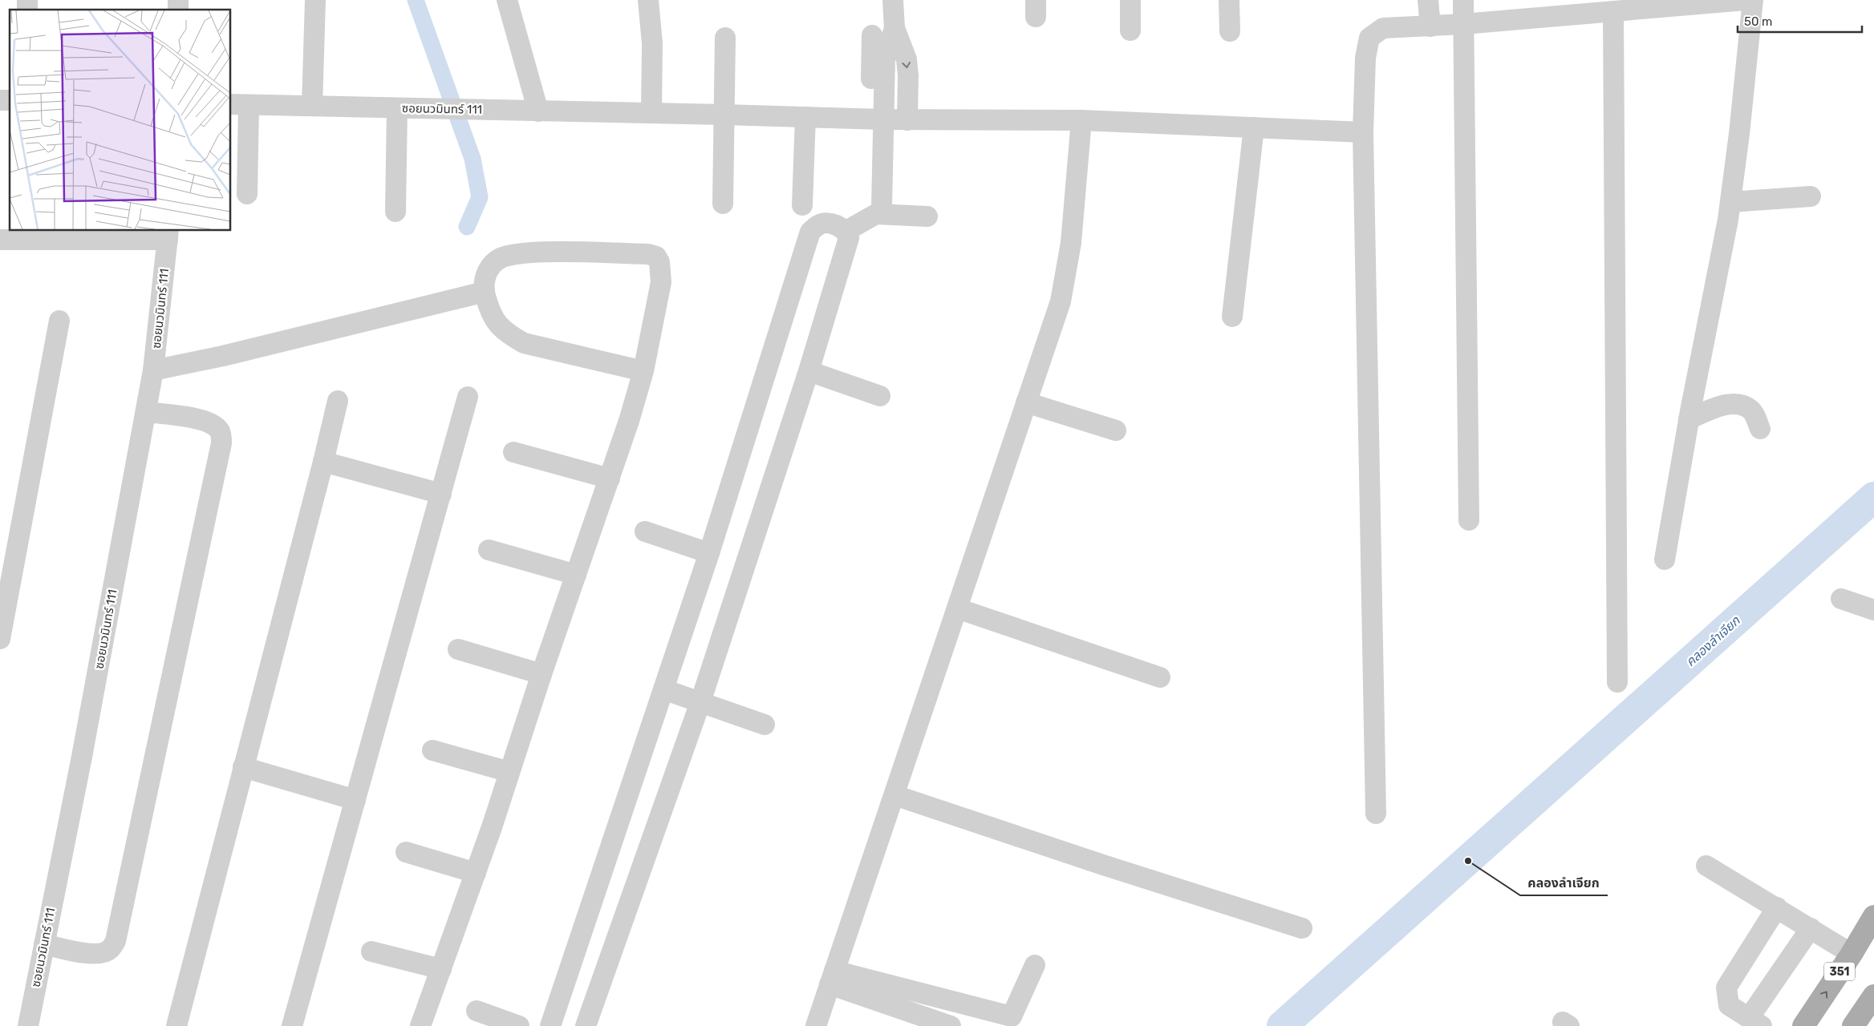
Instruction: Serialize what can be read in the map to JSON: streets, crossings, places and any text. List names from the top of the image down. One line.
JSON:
{"streets":{"main road":["351"],"street":["ซอยนวมินทร์ 111"]},"water":["คลองลำเจียก"],"places":["คลองลำเจียก"],"scale_bar":"50 m"}
